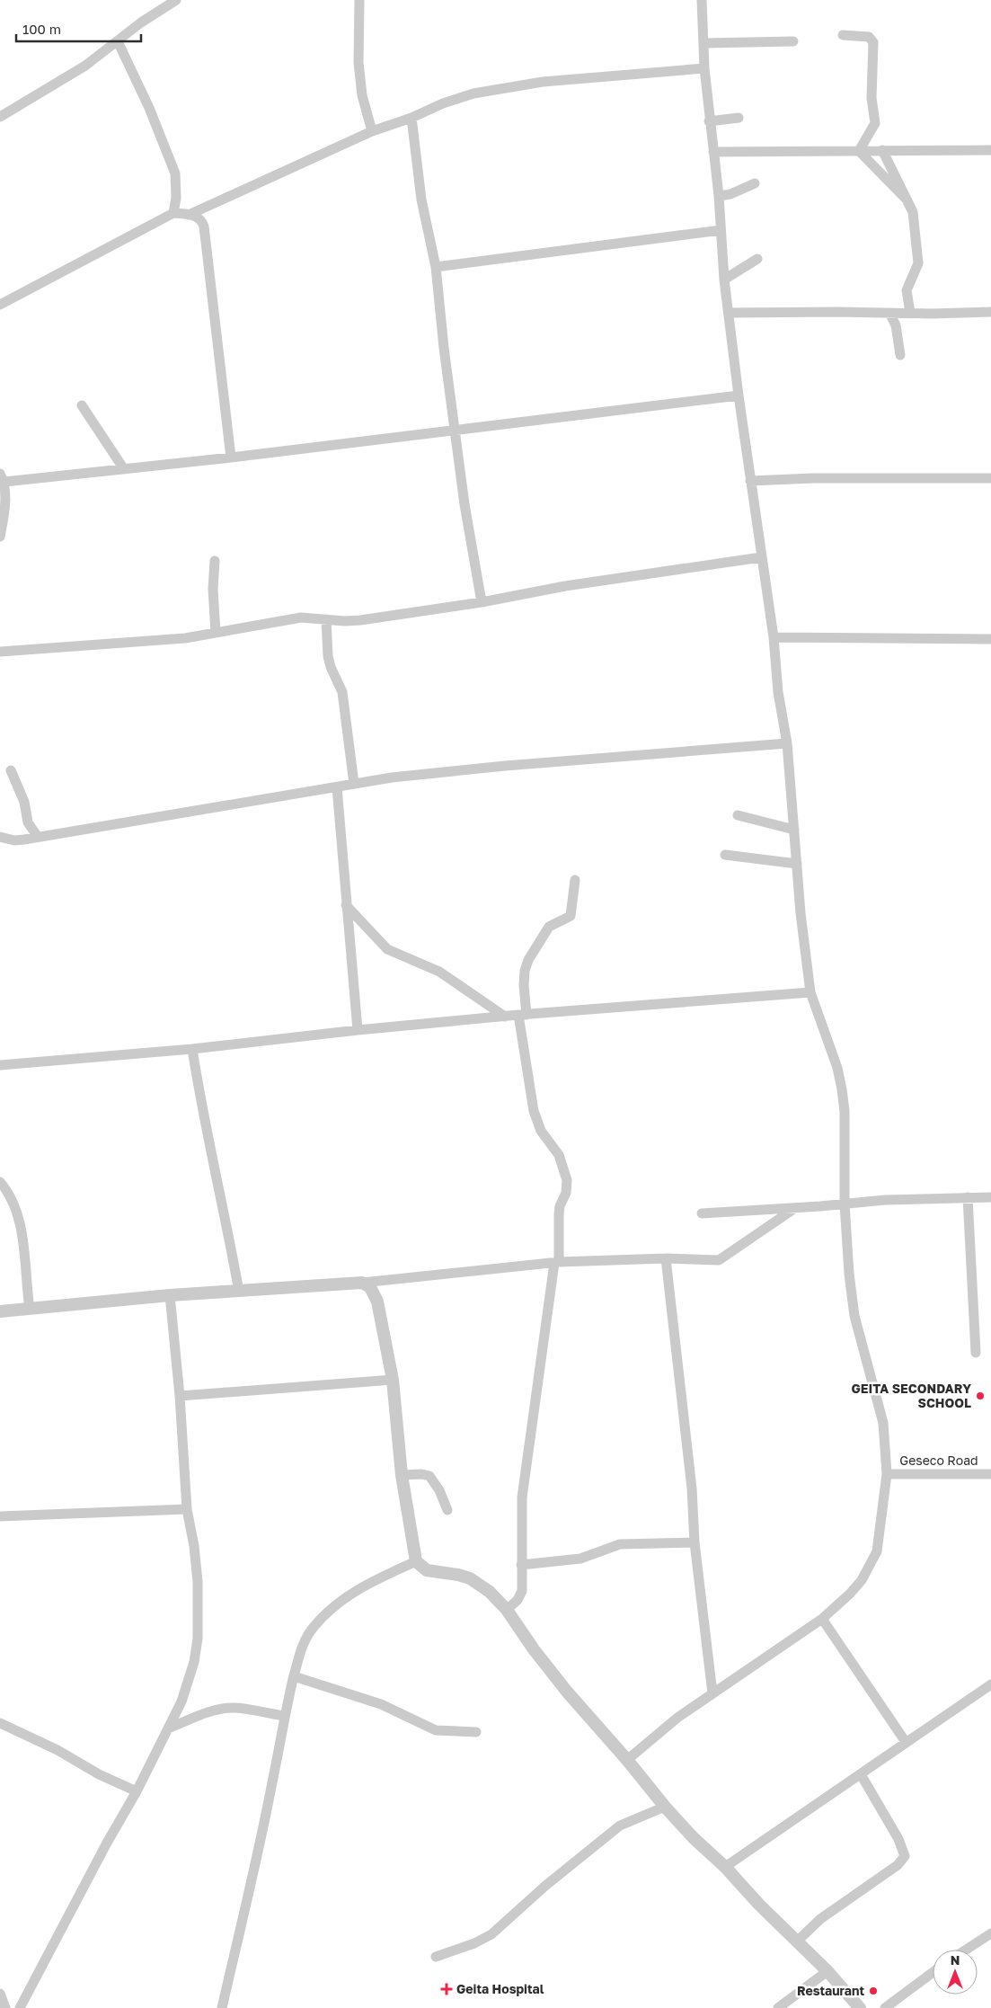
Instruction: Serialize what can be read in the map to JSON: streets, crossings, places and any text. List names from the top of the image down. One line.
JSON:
{"streets":{"street":["Geseco Road"]},"places":{"other":["GEITA SECONDARY SCHOOL","Restaurant"],"health":["Geita Hospital"]},"scale_bar":"100 m","north":"top"}
